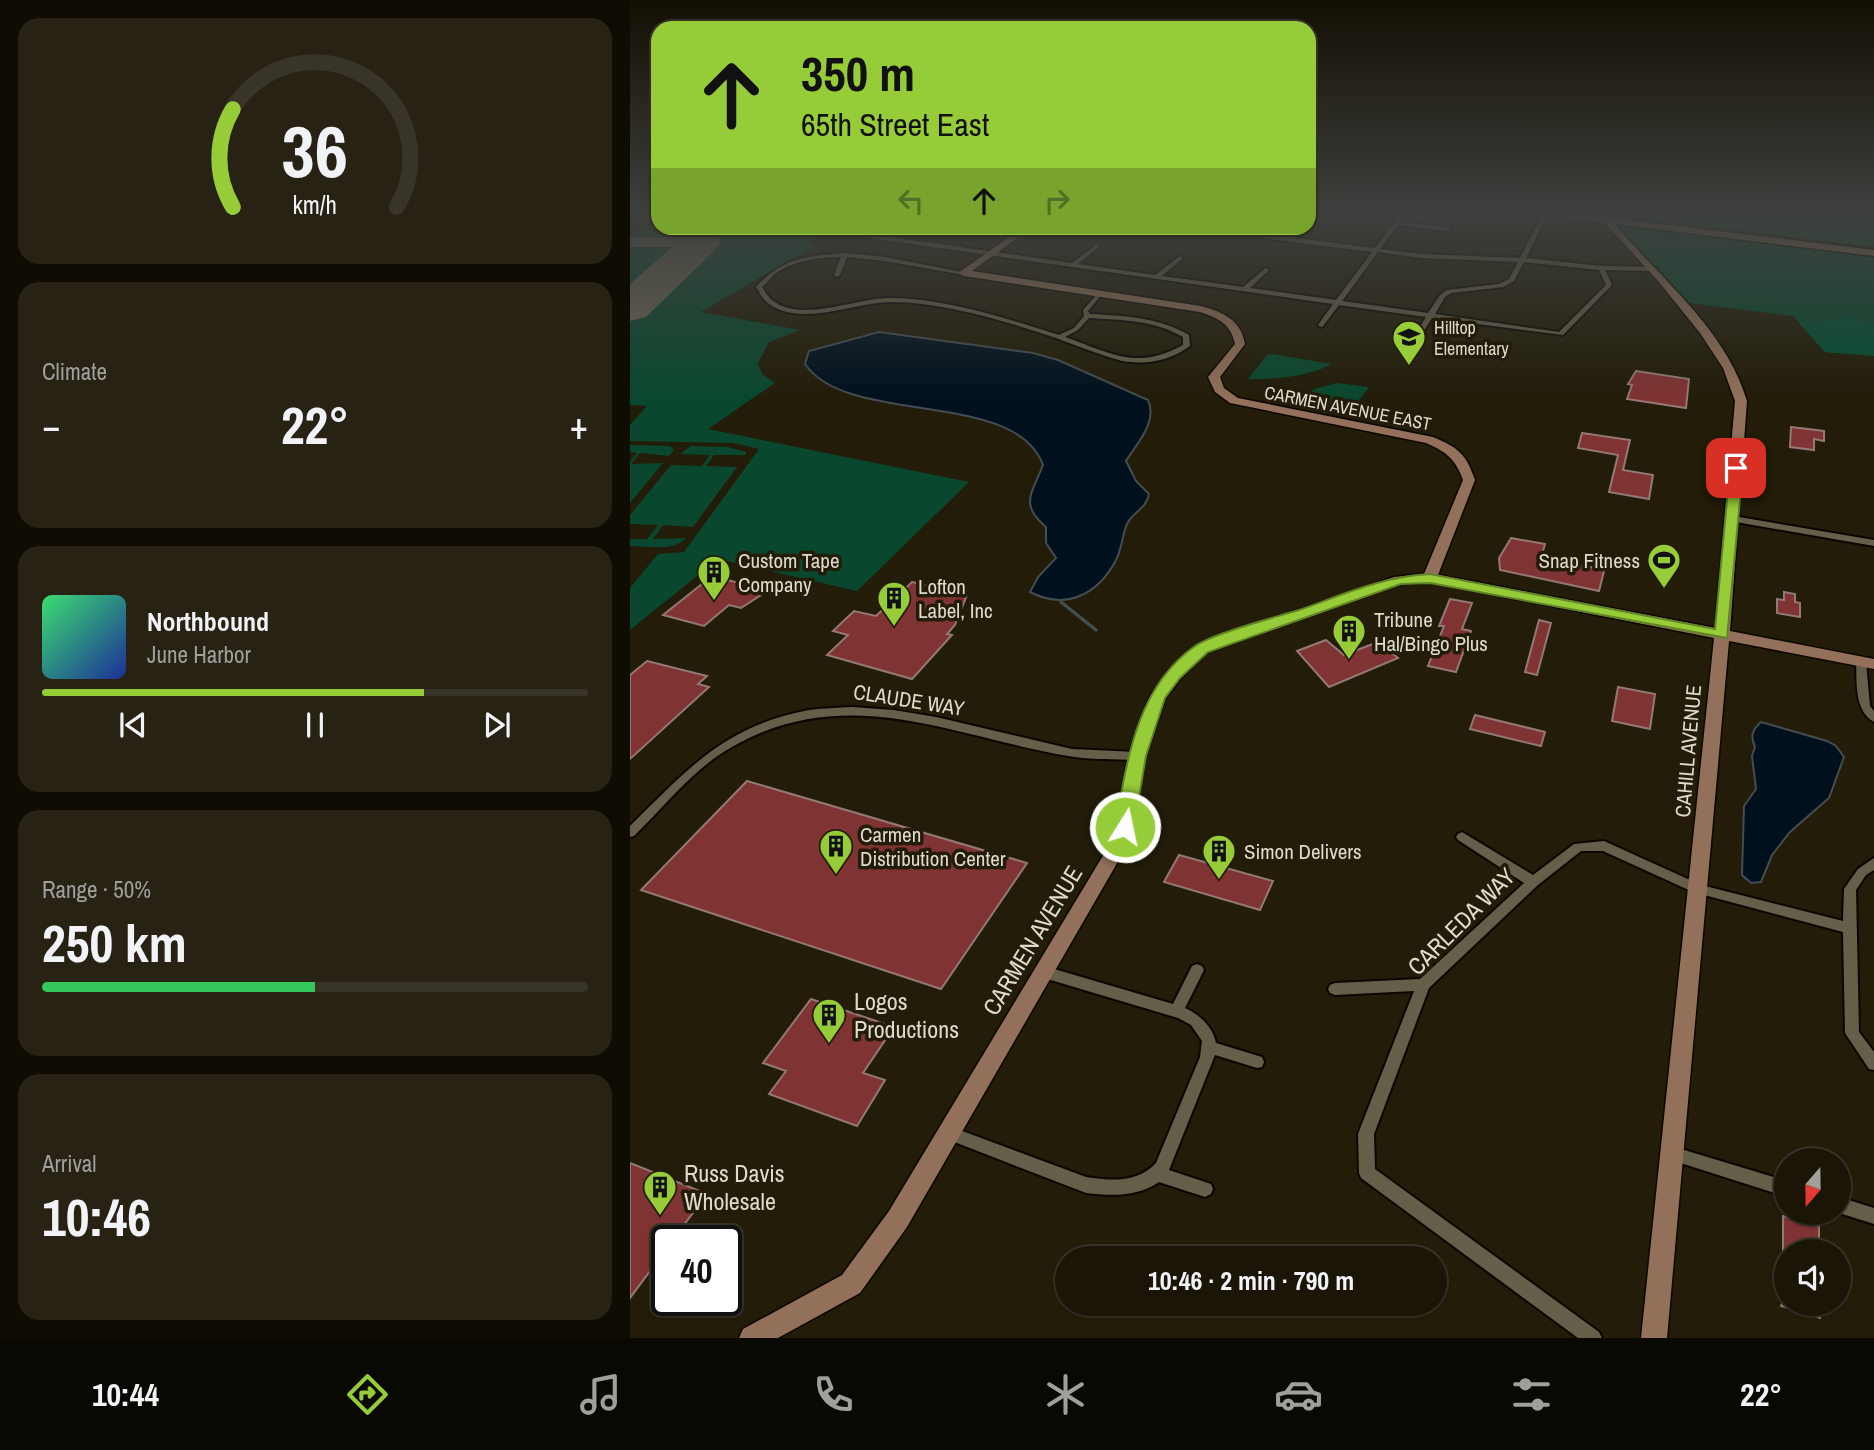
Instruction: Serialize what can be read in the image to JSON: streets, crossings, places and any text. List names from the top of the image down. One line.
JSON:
{"streets":{"street":["CARMEN AVENUE EAST","CLAUDE WAY","CAHILL AVENUE","CARLEDA WAY","CARMEN AVENUE"]},"crossings":[["CARMEN AVENUE EAST","CARMEN AVENUE"],["CLAUDE WAY","CARMEN AVENUE"],["CAHILL AVENUE","CARLEDA WAY"]],"places":{"school or university":["Hilltop Elementary"],"sports":["Snap Fitness"],"building":["Custom Tape Company","Lofton Label, Inc","Tribune Hal/Bingo Plus","Carmen Distribution Center","Simon Delivers","Logos Productions","Russ Davis Wholesale"]},"north":"bottom","page":{"turn":["350 m","65th Street East"],"tile":["Climate",["Range · 50%","250 km"],["Arrival","10:46"]],"heat":["−","22°","+"],"song":["Northbound","June Harbor"],"limit":"40","trip":"10:46 · 2 min · 790 m","tabs":["10:44","22°"],"gauge":["36","km/h"]}}
